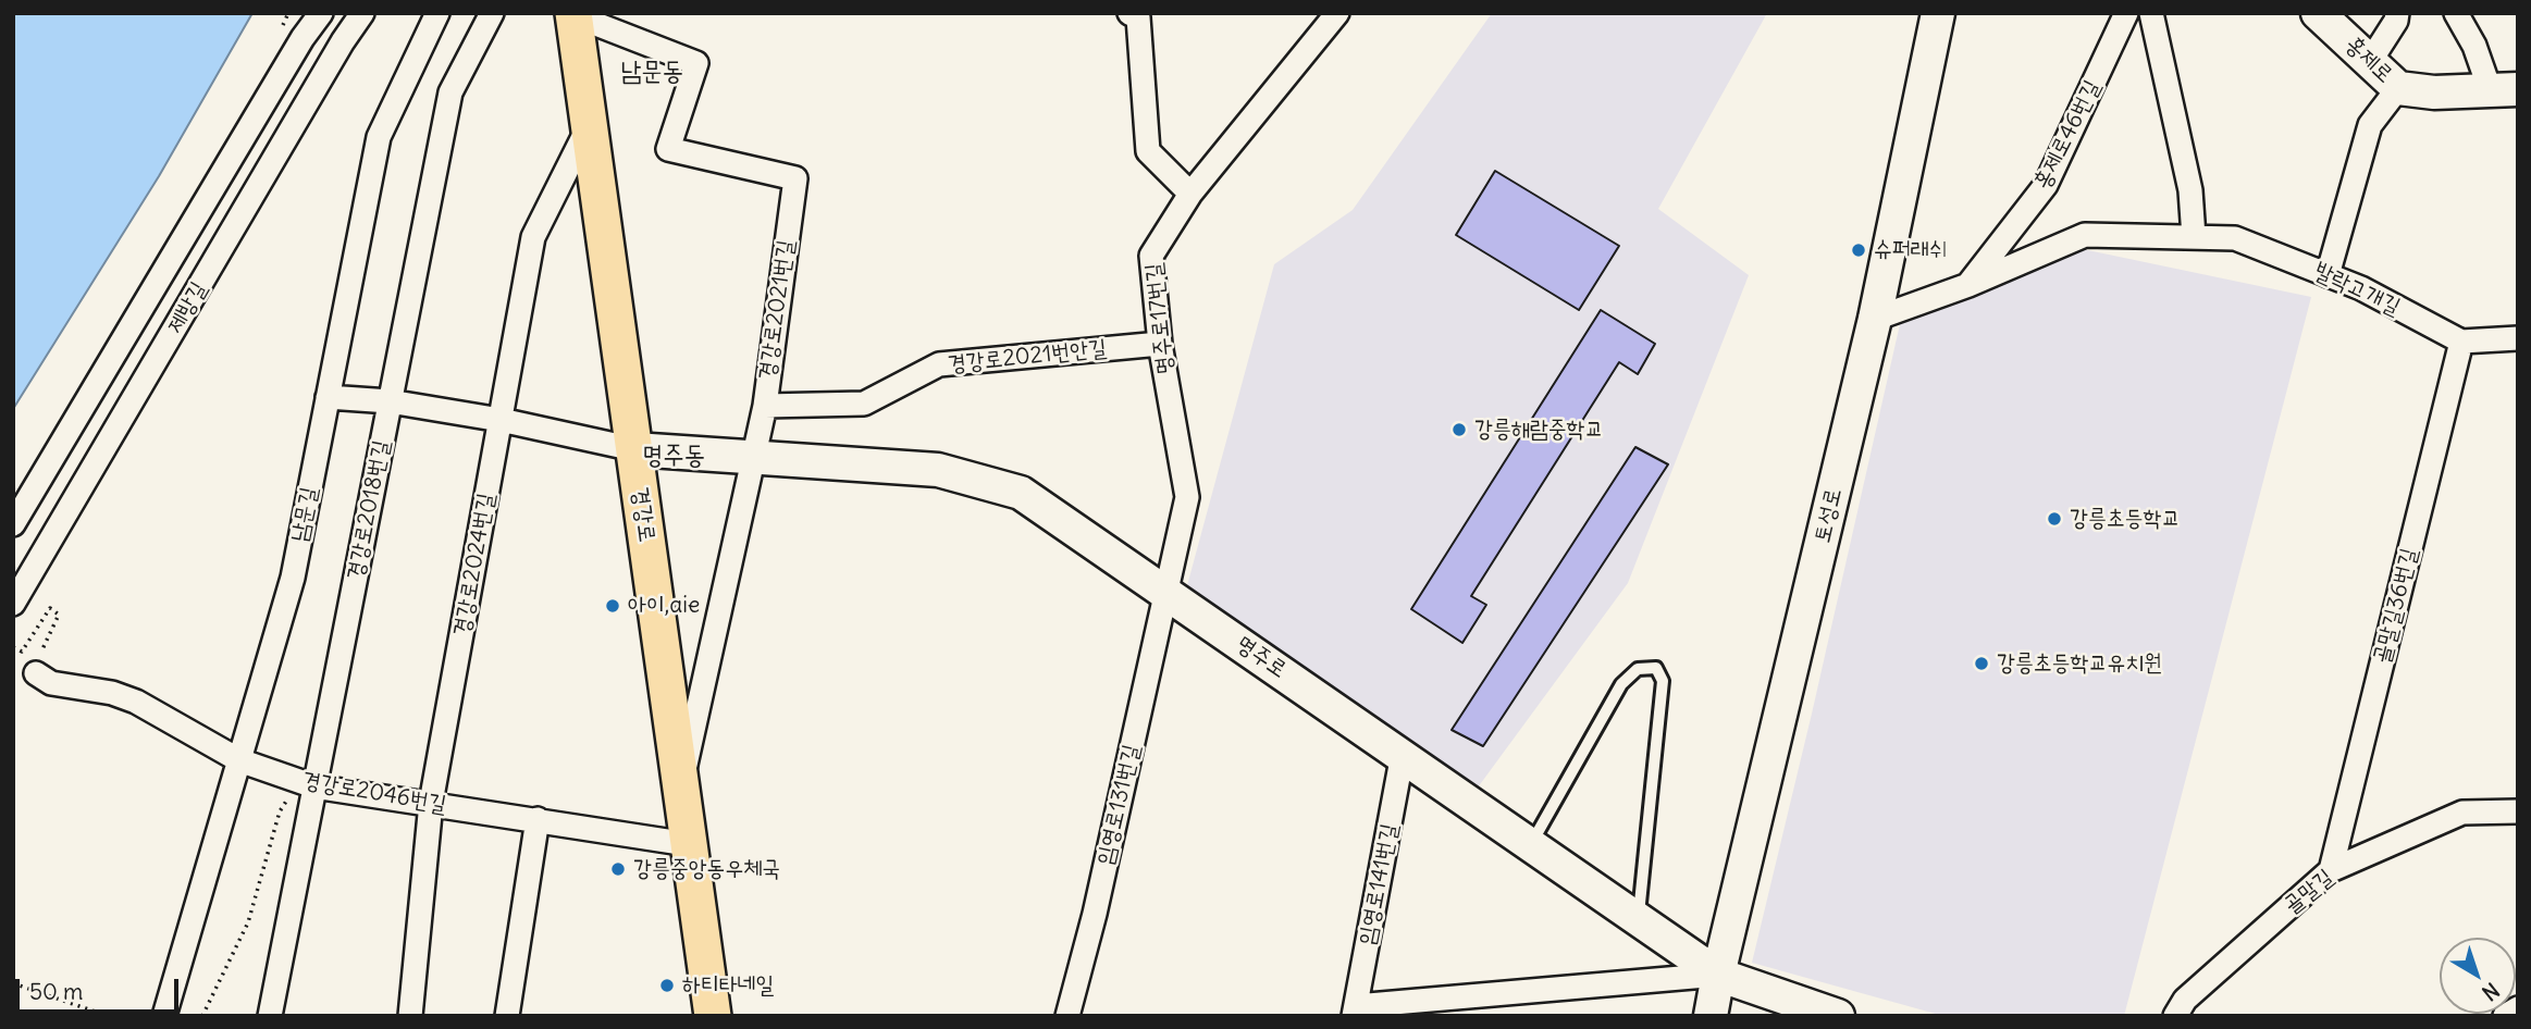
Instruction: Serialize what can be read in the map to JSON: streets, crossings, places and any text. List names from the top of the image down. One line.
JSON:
{"streets":{"main road":["경강로"],"street":["홍제로","홍제로46번길","발락고개길","제방길","경강로2021번길","명주로17번길","경강로2021번안길","경강로2018번길","남문길","토성로","경강로2024번길","골말길36번길","명주로","경강로2046번길","임영로131번길","임영로141번길","골말길"]},"crossings":[["홍제로46번길","발락고개길"],["발락고개길","토성로"],["발락고개길","골말길36번길"],["경강로2021번길","경강로2021번안길"],["경강로2021번길","경강로"],["경강로2021번길","명주로"],["명주로17번길","경강로2021번안길"],["명주로17번길","명주로"],["명주로17번길","임영로131번길"],["경강로2018번길","경강로2046번길"],["남문길","경강로2046번길"],["경강로","경강로2024번길"],["경강로","명주로"],["경강로","경강로2046번길"],["토성로","명주로"],["경강로2024번길","경강로2046번길"],["골말길36번길","골말길"],["명주로","임영로131번길"],["명주로","임영로141번길"]],"districts":["남문동","명주동"],"places":["슈퍼래쉬","강릉해람중학교","강릉초등학교","아이,aie","강릉초등학교유치원","강릉중앙동우체국","하티타네일"],"scale_bar":"50 m","north":"bottom right"}
